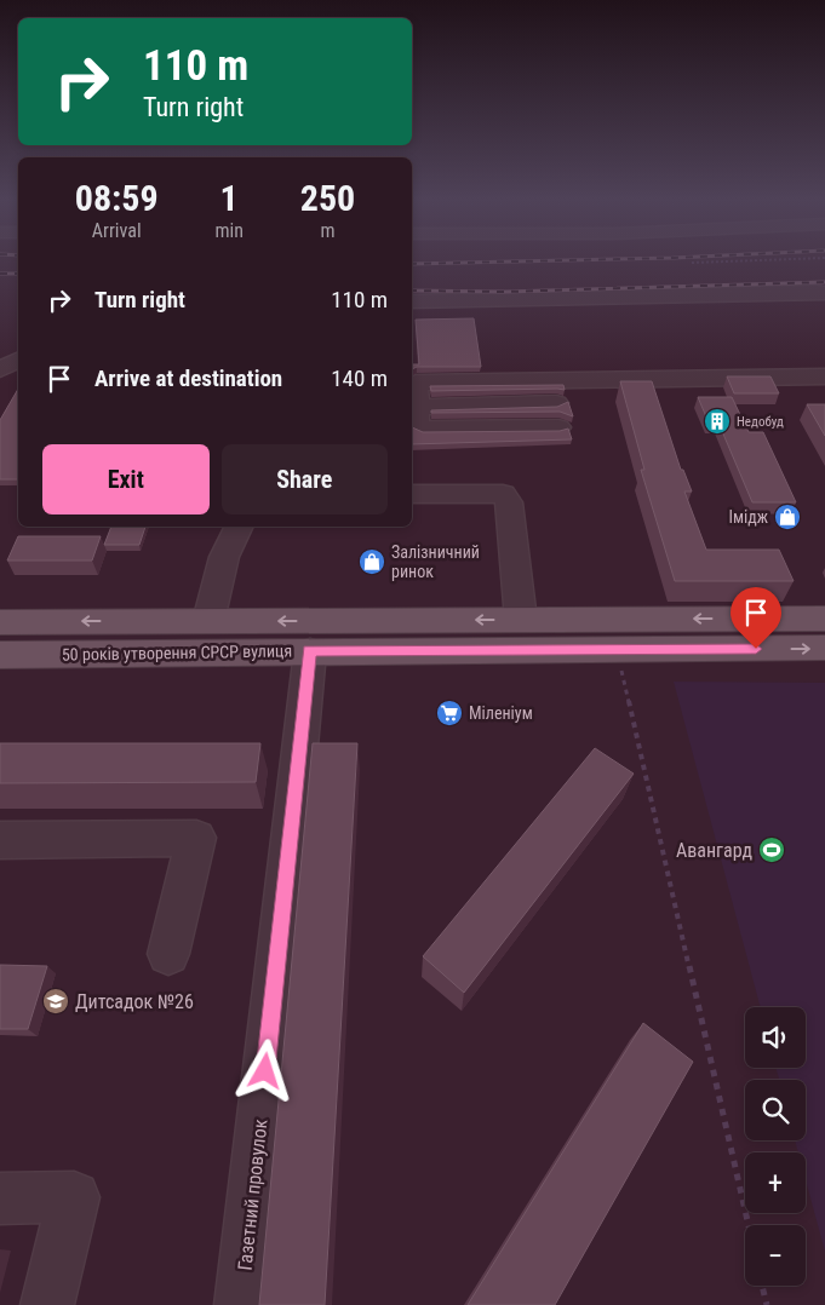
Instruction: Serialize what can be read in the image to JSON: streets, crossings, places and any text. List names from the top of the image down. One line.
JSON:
{"streets":{"main road":["50 років утворення СРСР вулиця"],"street":["Газетний провулок"]},"crossings":[["50 років утворення СРСР вулиця","Газетний провулок"]],"places":{"building":["Недобуд"],"shop":["Імідж","Залізничний ринок"],"supermarket":["Міленіум"],"sports":["Авангард"],"school or university":["Дитсадок №26"]},"page":{"turn":["110 m","Turn right"],"eta":["08:59","Arrival","1","min","250","m"],"list":[{"name":"Turn right","value":"110 m"},{"name":"Arrive at destination","value":"140 m"}],"buttons":["Exit","Share"],"map_buttons":["+","−"]}}
